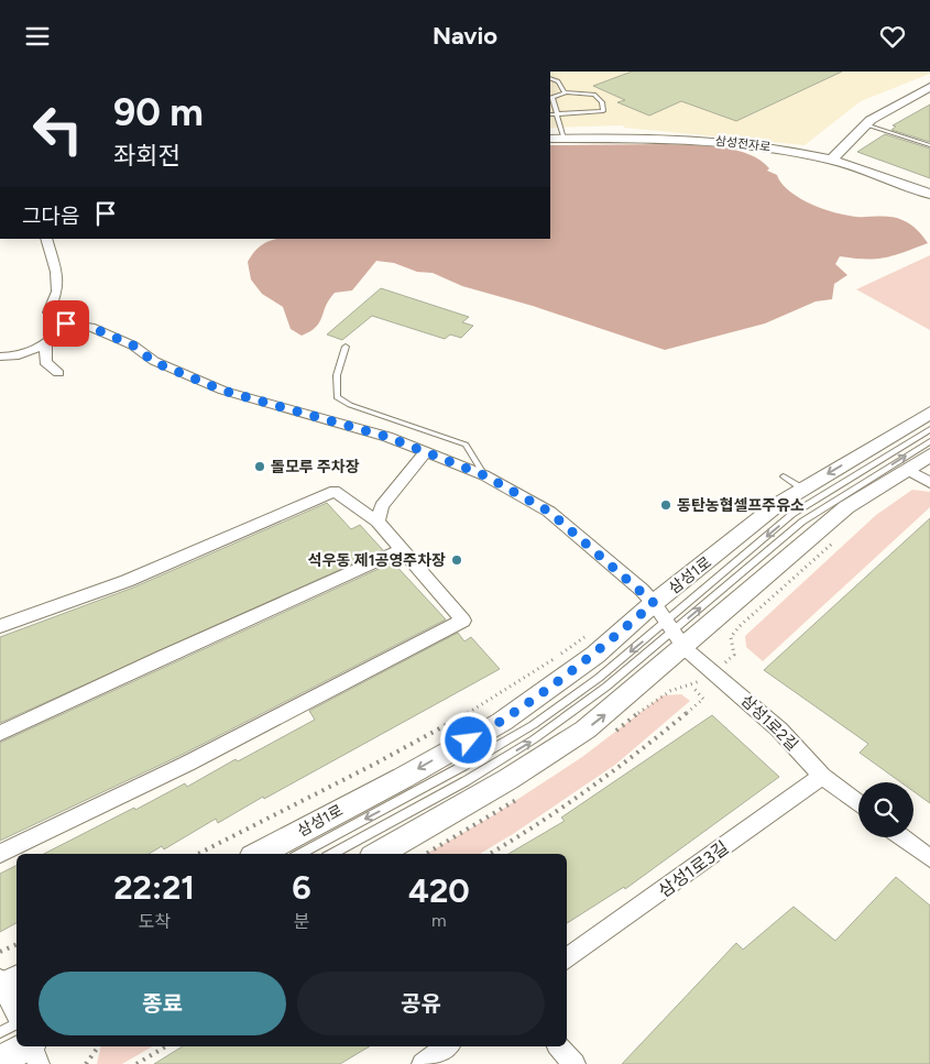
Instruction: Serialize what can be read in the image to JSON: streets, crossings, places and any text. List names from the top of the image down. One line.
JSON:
{"streets":{"street":["삼성전자로","삼성1로","삼성1로2길","삼성1로3길"]},"crossings":[["삼성1로","삼성1로2길"],["삼성1로2길","삼성1로3길"]],"places":["돌모루 주차장","동탄농협셀프주유소","석우동 제1공영주차장"],"page":{"header":"Navio","turn":["90 m","좌회전"],"then":"그다음","eta":["22:21","도착","6","분","420","m"],"buttons":["종료","공유"]}}
